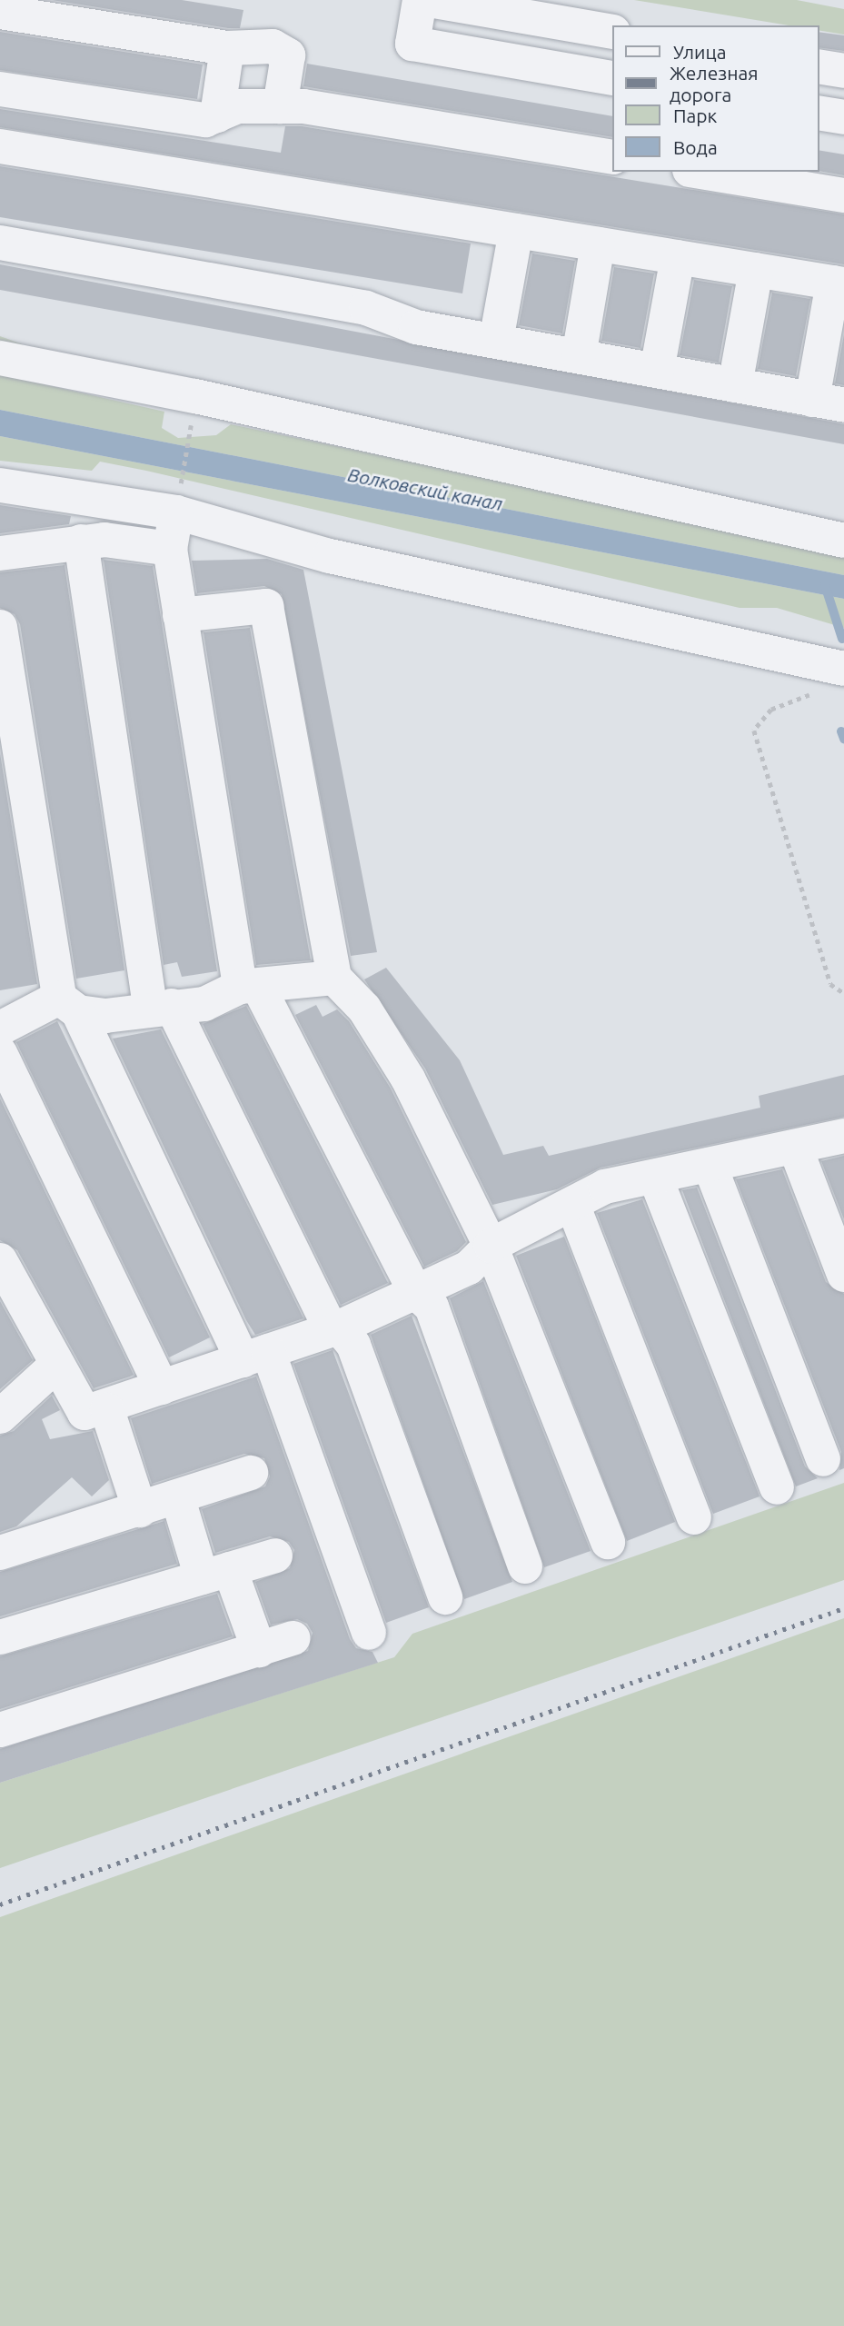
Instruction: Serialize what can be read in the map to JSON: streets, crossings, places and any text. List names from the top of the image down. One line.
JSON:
{"water":["Волковский канал"],"legend":["Улица","Железная дорога","Парк","Вода"]}
